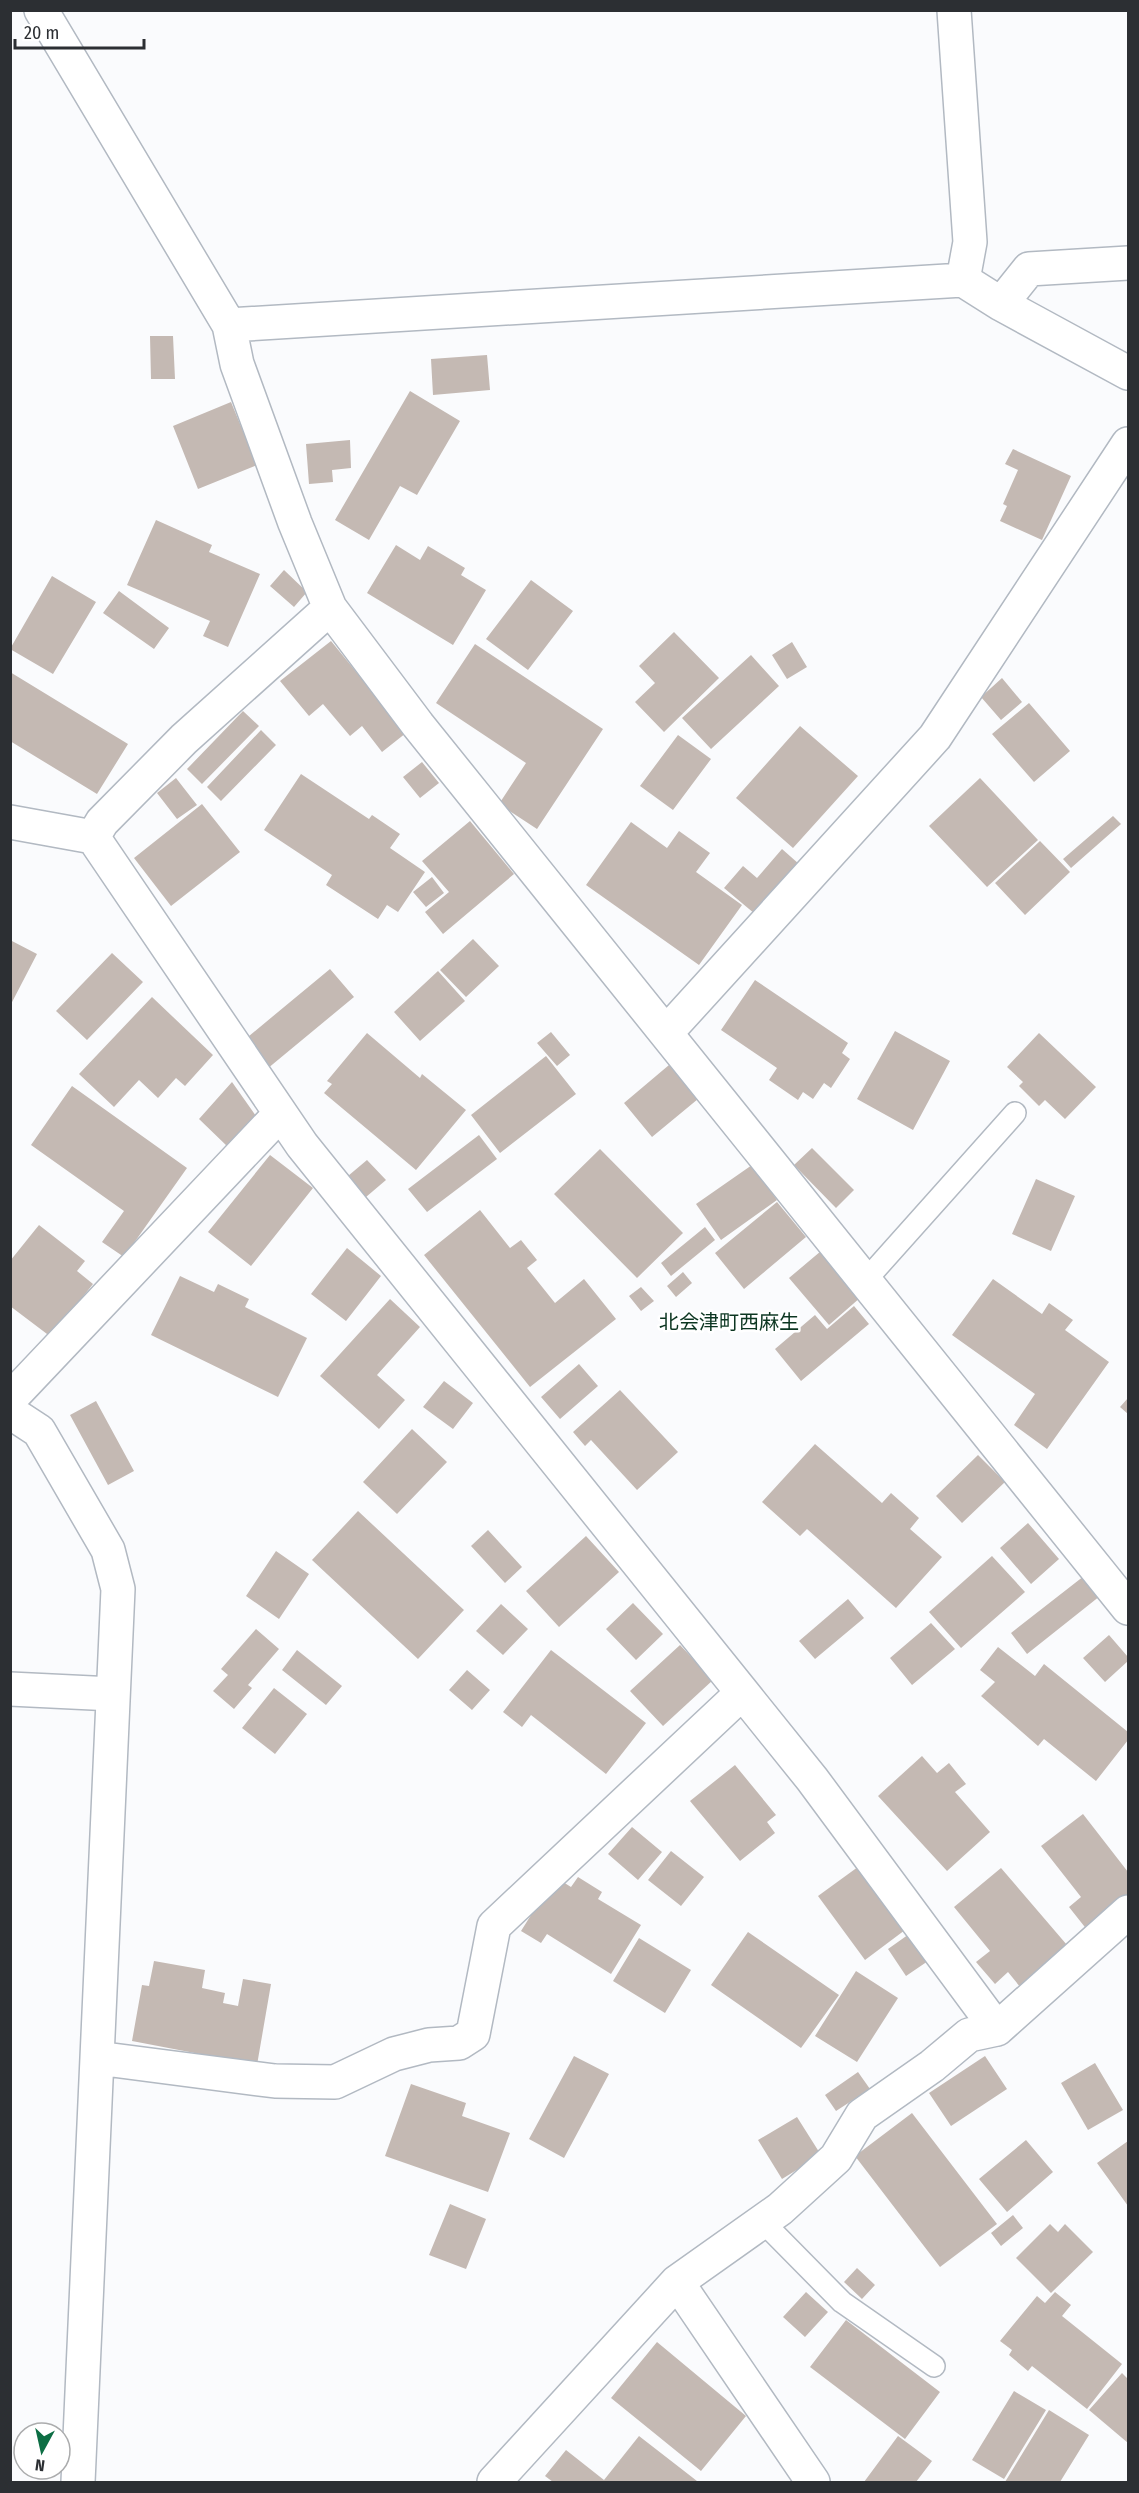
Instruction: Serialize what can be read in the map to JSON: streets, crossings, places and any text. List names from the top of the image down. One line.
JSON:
{"districts":["北会津町西麻生"],"scale_bar":"20 m","north":"bottom"}
